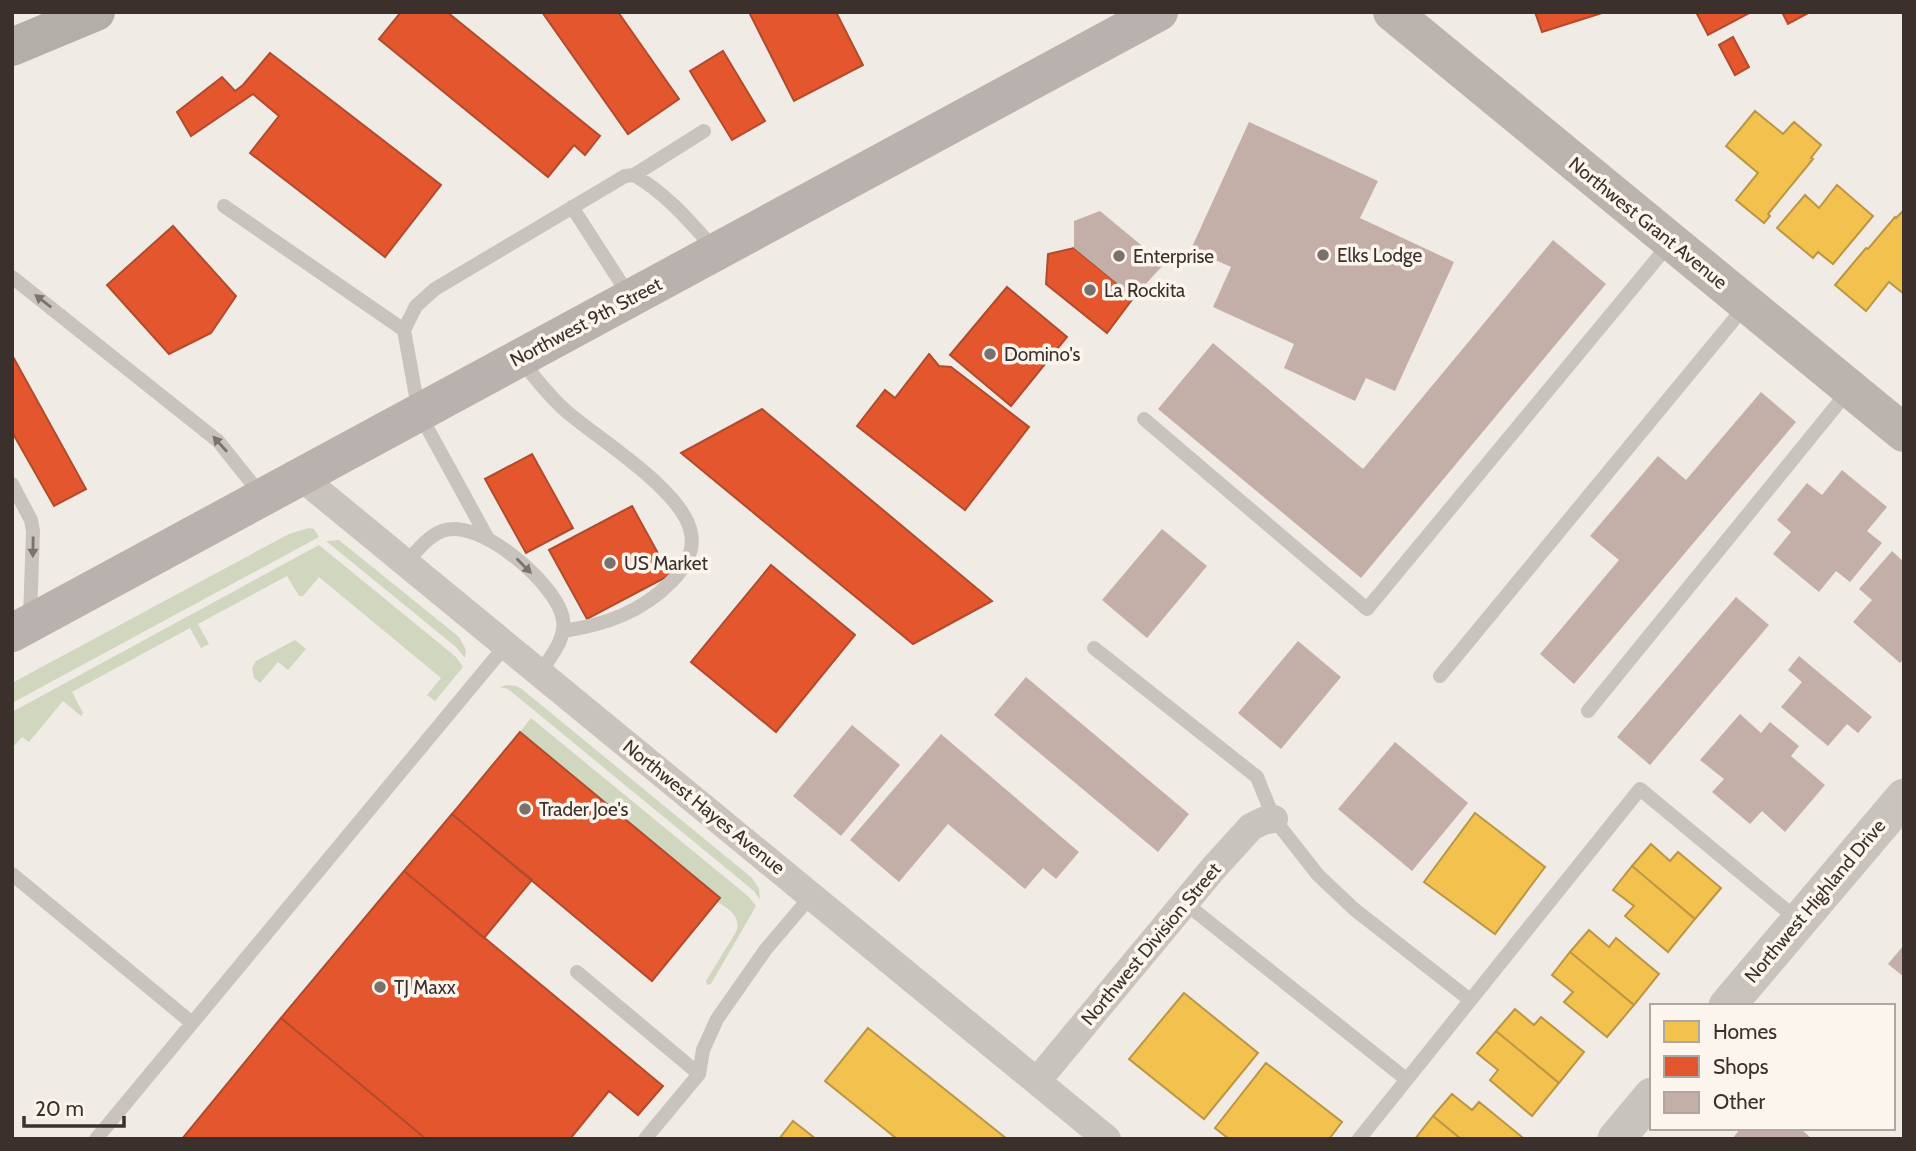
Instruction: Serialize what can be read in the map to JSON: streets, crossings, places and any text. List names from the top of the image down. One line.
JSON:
{"streets":{"main road":["Northwest Grant Avenue","Northwest 9th Street"],"street":["Northwest Hayes Avenue","Northwest Highland Drive","Northwest Division Street"]},"crossings":[["Northwest 9th Street","Northwest Hayes Avenue"],["Northwest Hayes Avenue","Northwest Division Street"]],"places":["Elks Lodge","Enterprise","La Rockita","Domino's","US Market","Trader Joe's","TJ Maxx"],"legend":["Homes","Shops","Other"],"scale_bar":"20 m"}
